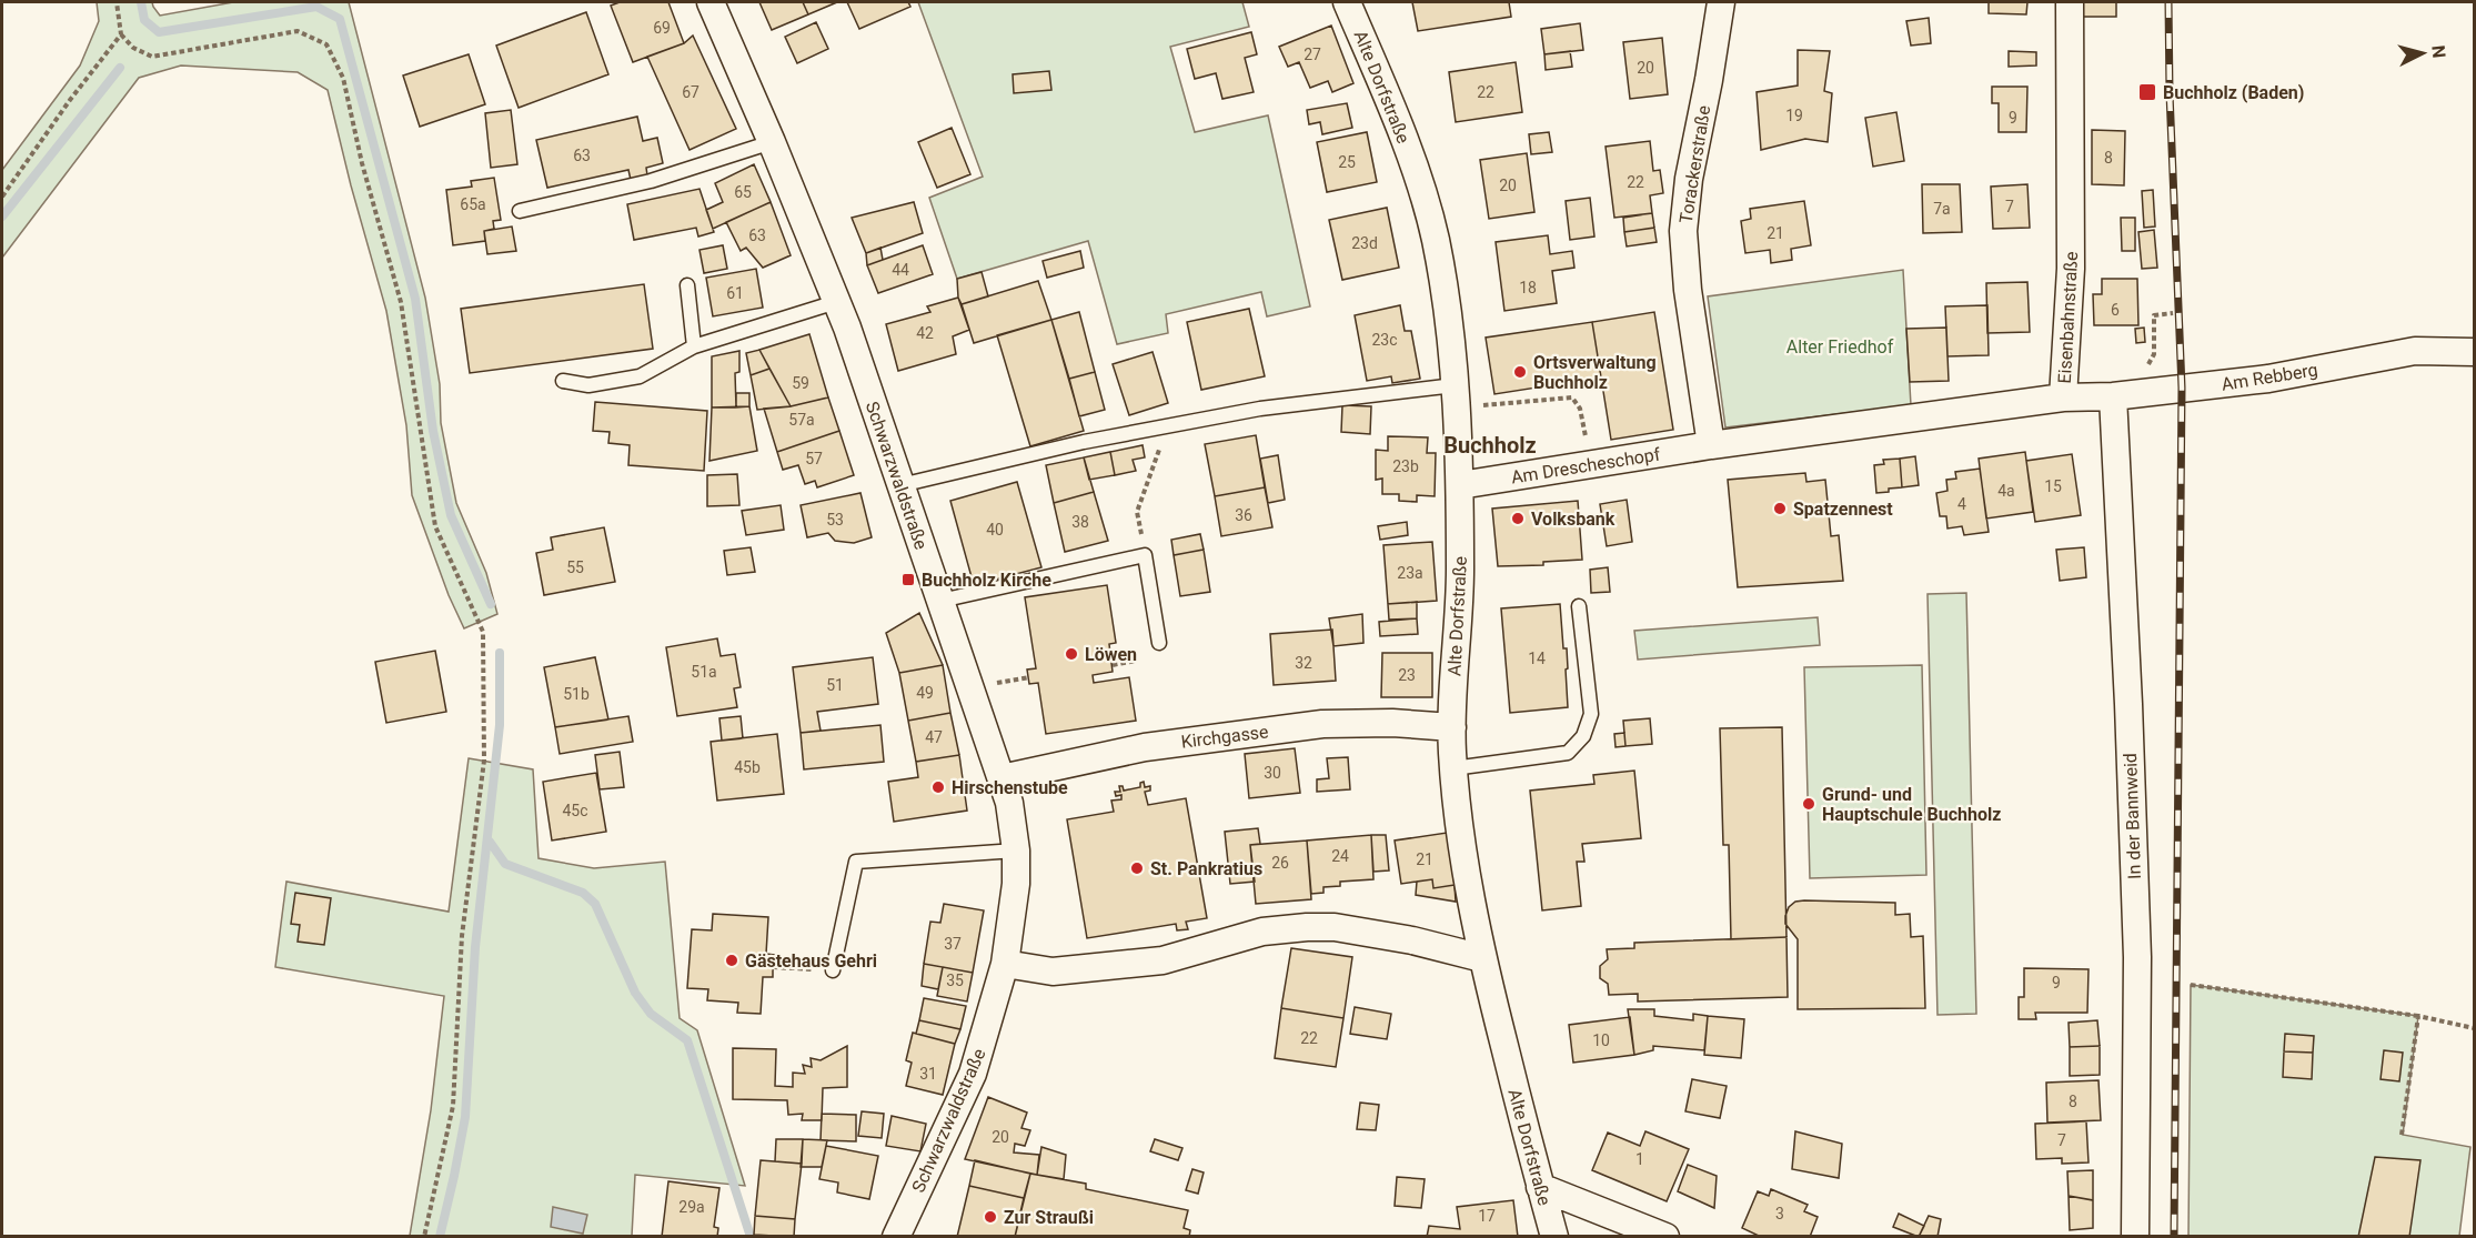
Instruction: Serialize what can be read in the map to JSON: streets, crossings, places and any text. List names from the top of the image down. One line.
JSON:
{"streets":{"street":["Alte Dorfstraße","Torackerstraße","Eisenbahnstraße","Am Rebberg","Am Drescheschopf","Schwarzwaldstraße","Kirchgasse","In der Bannweid"]},"crossings":[["Alte Dorfstraße","Am Drescheschopf"],["Alte Dorfstraße","Kirchgasse"],["Torackerstraße","Eisenbahnstraße"],["Torackerstraße","Am Drescheschopf"],["Eisenbahnstraße","Am Rebberg"],["Eisenbahnstraße","Am Drescheschopf"],["Am Rebberg","In der Bannweid"],["Schwarzwaldstraße","Kirchgasse"]],"districts":["Buchholz"],"parks":["Alter Friedhof"],"places":{"transit":["Buchholz (Baden)","Buchholz Kirche"],"other":["Ortsverwaltung Buchholz","Spatzennest","Volksbank","Löwen","Hirschenstube","Grund- und Hauptschule Buchholz","St. Pankratius","Gästehaus Gehri","Zur Straußi"]},"house_numbers":["69","27","20","67","22","19","9","63","8","25","22","20","65","65a","7","7a","21","63","23d","44","18","61","6","42","23c","59","57a","57","23b","15","4a","4","36","53","38","40","55","23a","14","32","51a","23","51","49","51b","47","45b","30","45c","24","21","26","37","35","9","22","10","31","8","20","7","1","29a","3","17"],"north":"right"}
